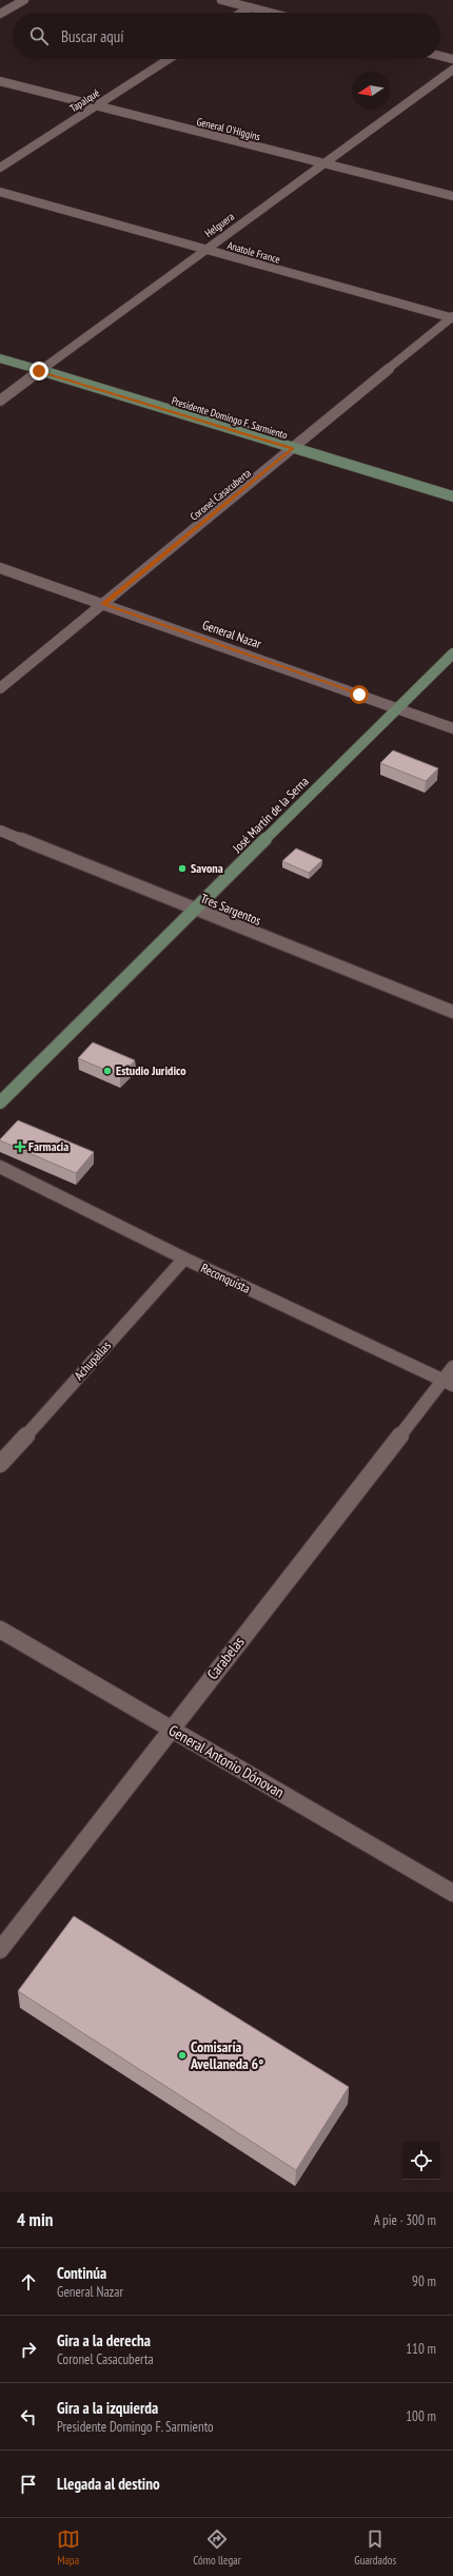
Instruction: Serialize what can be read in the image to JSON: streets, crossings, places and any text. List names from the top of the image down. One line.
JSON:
{"streets":{"street":["Tapalqué","General O'Higgins","Helguera","Anatole France","Presidente Domingo F. Sarmiento","Coronel Casacuberta","General Nazar","José Martín de la Serna","Tres Sargentos","Reconquista","Achupallas","Carabelas","General Antonio Dónovan"]},"crossings":[["Tapalqué","General O'Higgins"],["General O'Higgins","Helguera"],["Helguera","Anatole France"],["Helguera","Presidente Domingo F. Sarmiento"],["Anatole France","Coronel Casacuberta"],["Presidente Domingo F. Sarmiento","Coronel Casacuberta"],["Coronel Casacuberta","General Nazar"],["General Nazar","José Martín de la Serna"],["José Martín de la Serna","Tres Sargentos"],["Reconquista","Achupallas"],["Reconquista","Carabelas"],["Carabelas","General Antonio Dónovan"]],"places":{"other":["Savona","Estudio Juridico","Comisaría Avellaneda 6°"],"health":["Farmacia"]},"north":"left","page":{"search":"Buscar aquí","heading":["4 min","A pie · 300 m"],"list":[["Continúa","General Nazar","90 m"],["Gira a la derecha","Coronel Casacuberta","110 m"],["Gira a la izquierda","Presidente Domingo F. Sarmiento","100 m"],"Llegada al destino"],"nav":["Mapa","Cómo llegar","Guardados"]}}
